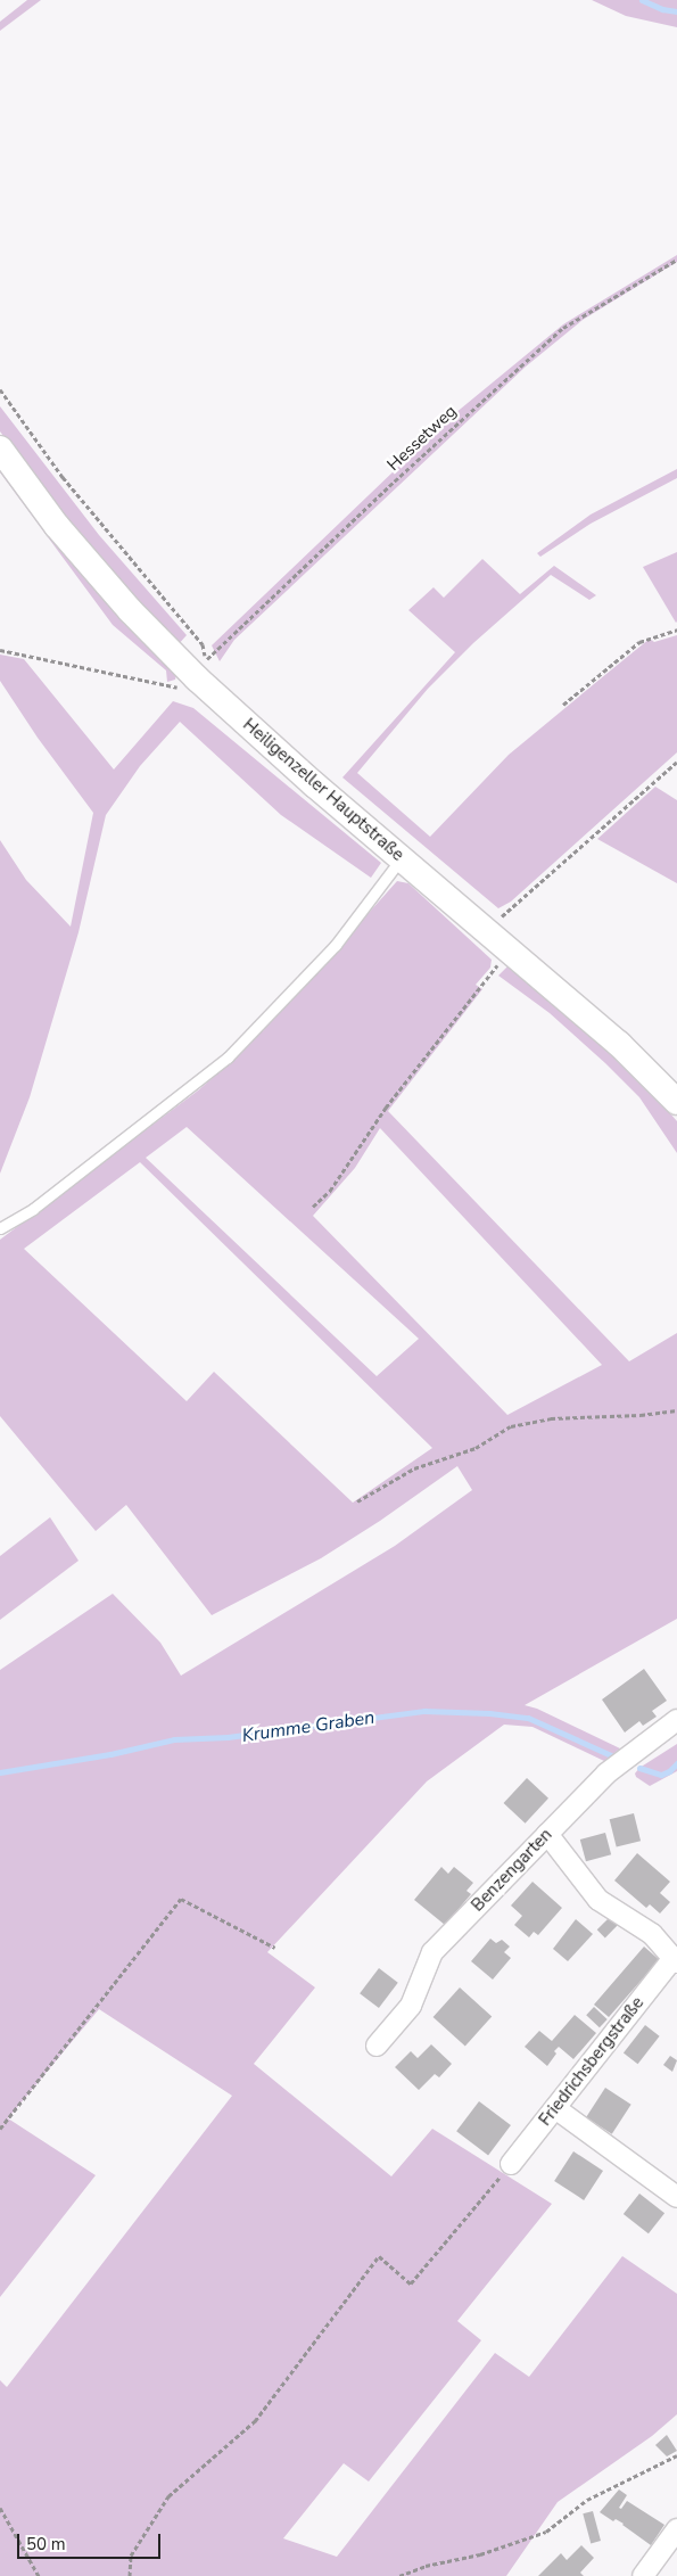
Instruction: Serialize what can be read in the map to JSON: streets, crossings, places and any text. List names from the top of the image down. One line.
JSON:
{"streets":{"street":["Heiligenzeller Hauptstraße","Benzengarten","Friedrichsbergstraße"],"path":["Hessetweg"]},"crossings":[["Benzengarten","Friedrichsbergstraße"]],"water":["Krumme Graben"],"scale_bar":"50 m"}
